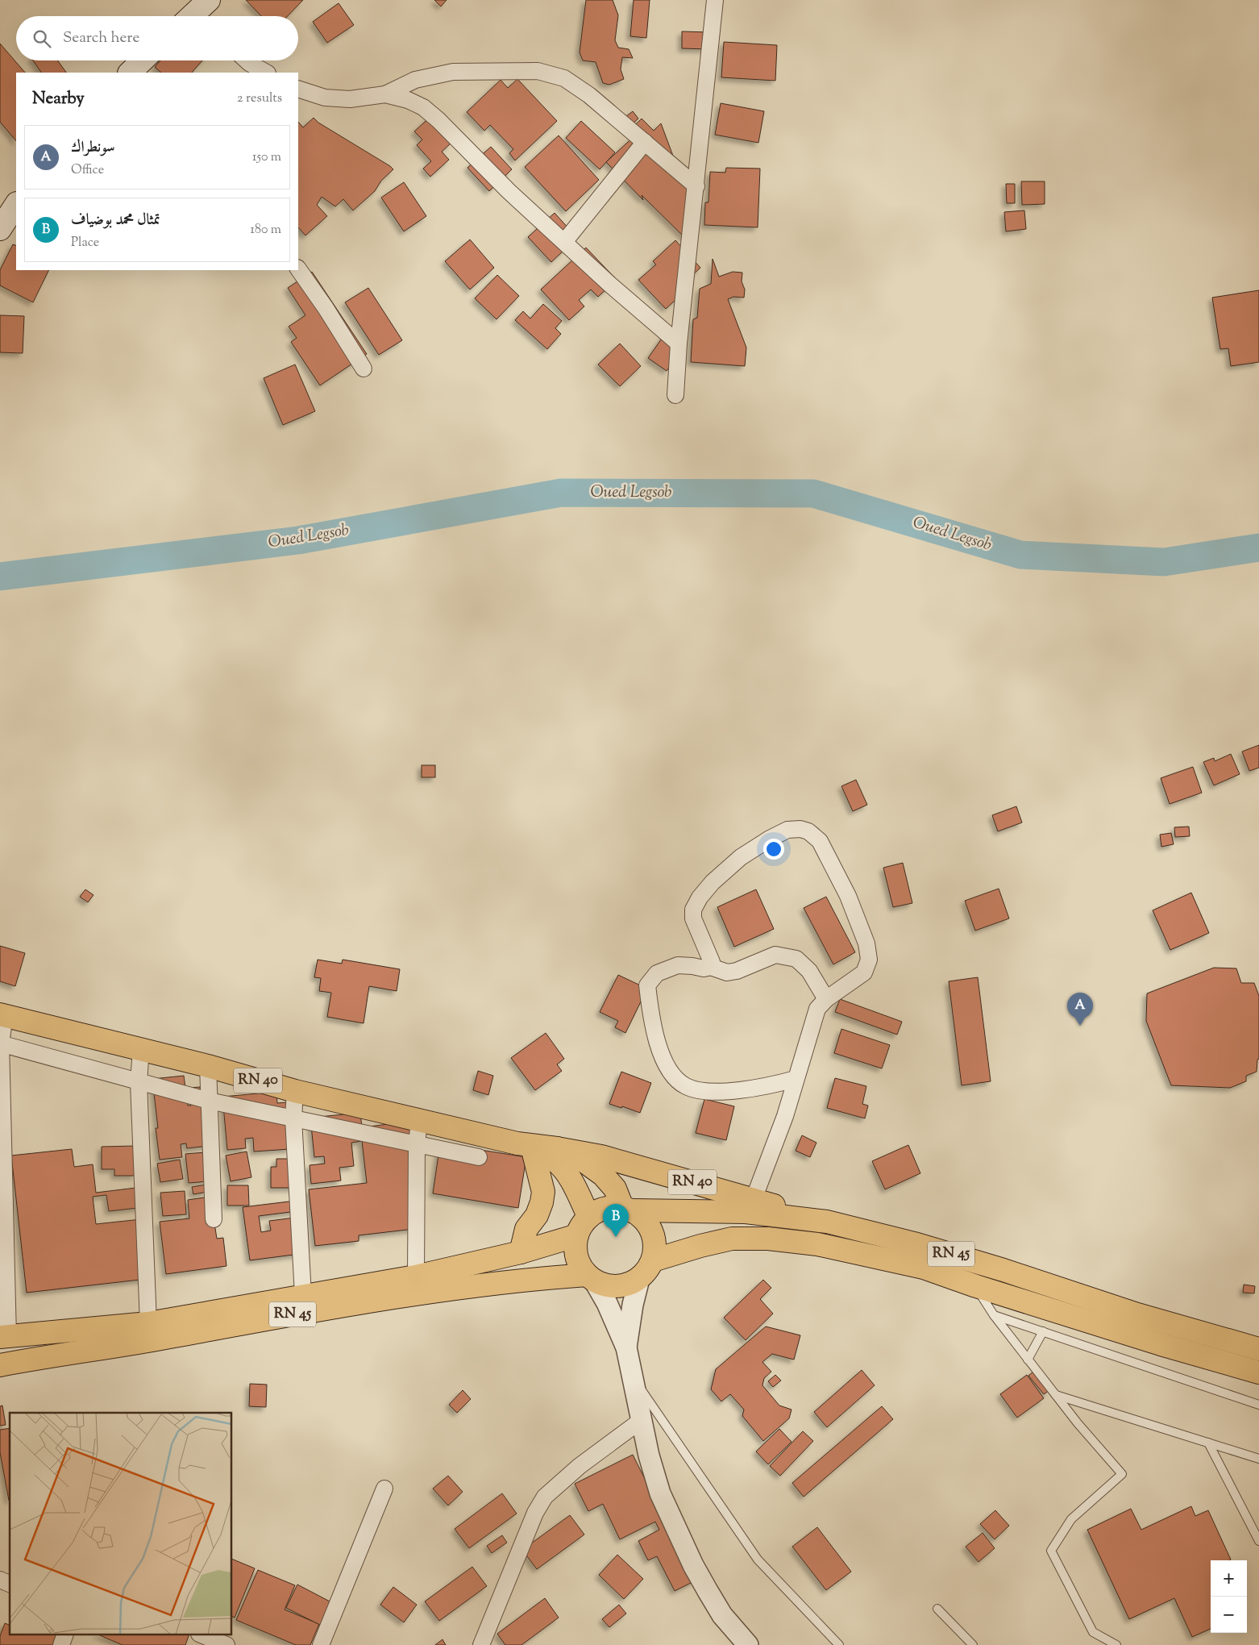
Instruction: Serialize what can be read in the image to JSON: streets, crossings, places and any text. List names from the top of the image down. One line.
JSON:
{"streets":{"main road":["RN 40","RN 45"]},"crossings":[["RN 40","RN 45"]],"water":["Oued Legsob"],"page":{"search":"Search here","heading":["Nearby","2 results"],"list":[{"mark":"A","name":"سونطراك","note":"Office","value":"150 m"},{"mark":"B","name":"تمثال محمد بوضياف","note":"Place","value":"180 m"}],"pins":["A","B"],"map_buttons":["+","−"]}}
